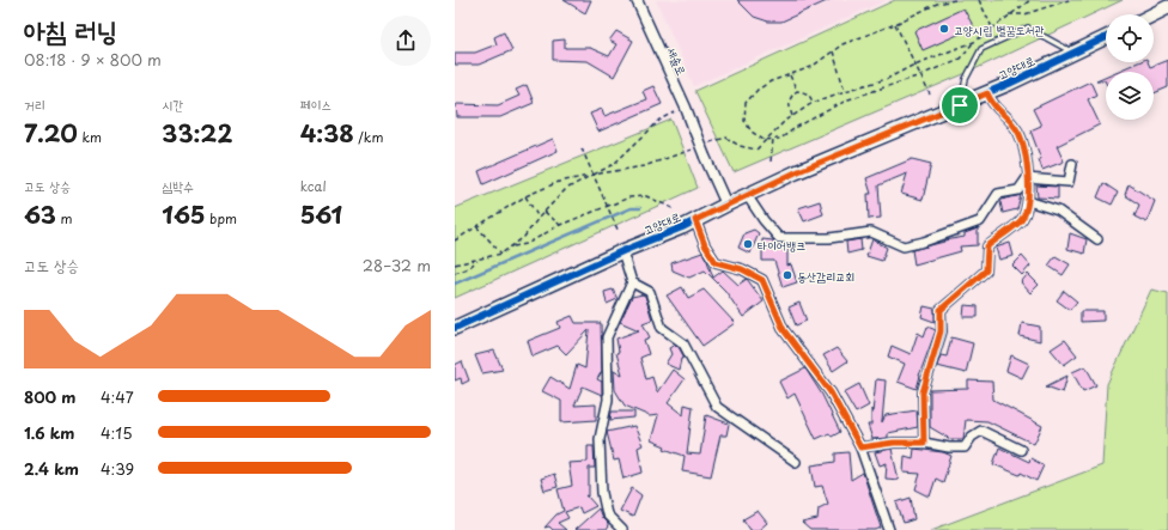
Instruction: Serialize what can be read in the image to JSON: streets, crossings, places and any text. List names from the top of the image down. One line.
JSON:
{"streets":{"main road":["고양대로"],"street":["세솔로"]},"crossings":[["세솔로","고양대로"]],"places":["고양시립 별꿈도서관","타이어뱅크","동산감리교회"],"page":{"heading":["아침 러닝","08:18 · 9 × 800 m"],"stats":[["거리","7.20 km"],["시간","33:22"],["페이스","4:38 /km"],["고도 상승","63 m"],["심박수","165 bpm"],["kcal","561"]],"chart":["고도 상승","28–32 m"],"list":[{"name":"800 m","note":"4:47"},{"name":"1.6 km","note":"4:15"},{"name":"2.4 km","note":"4:39"}]}}
